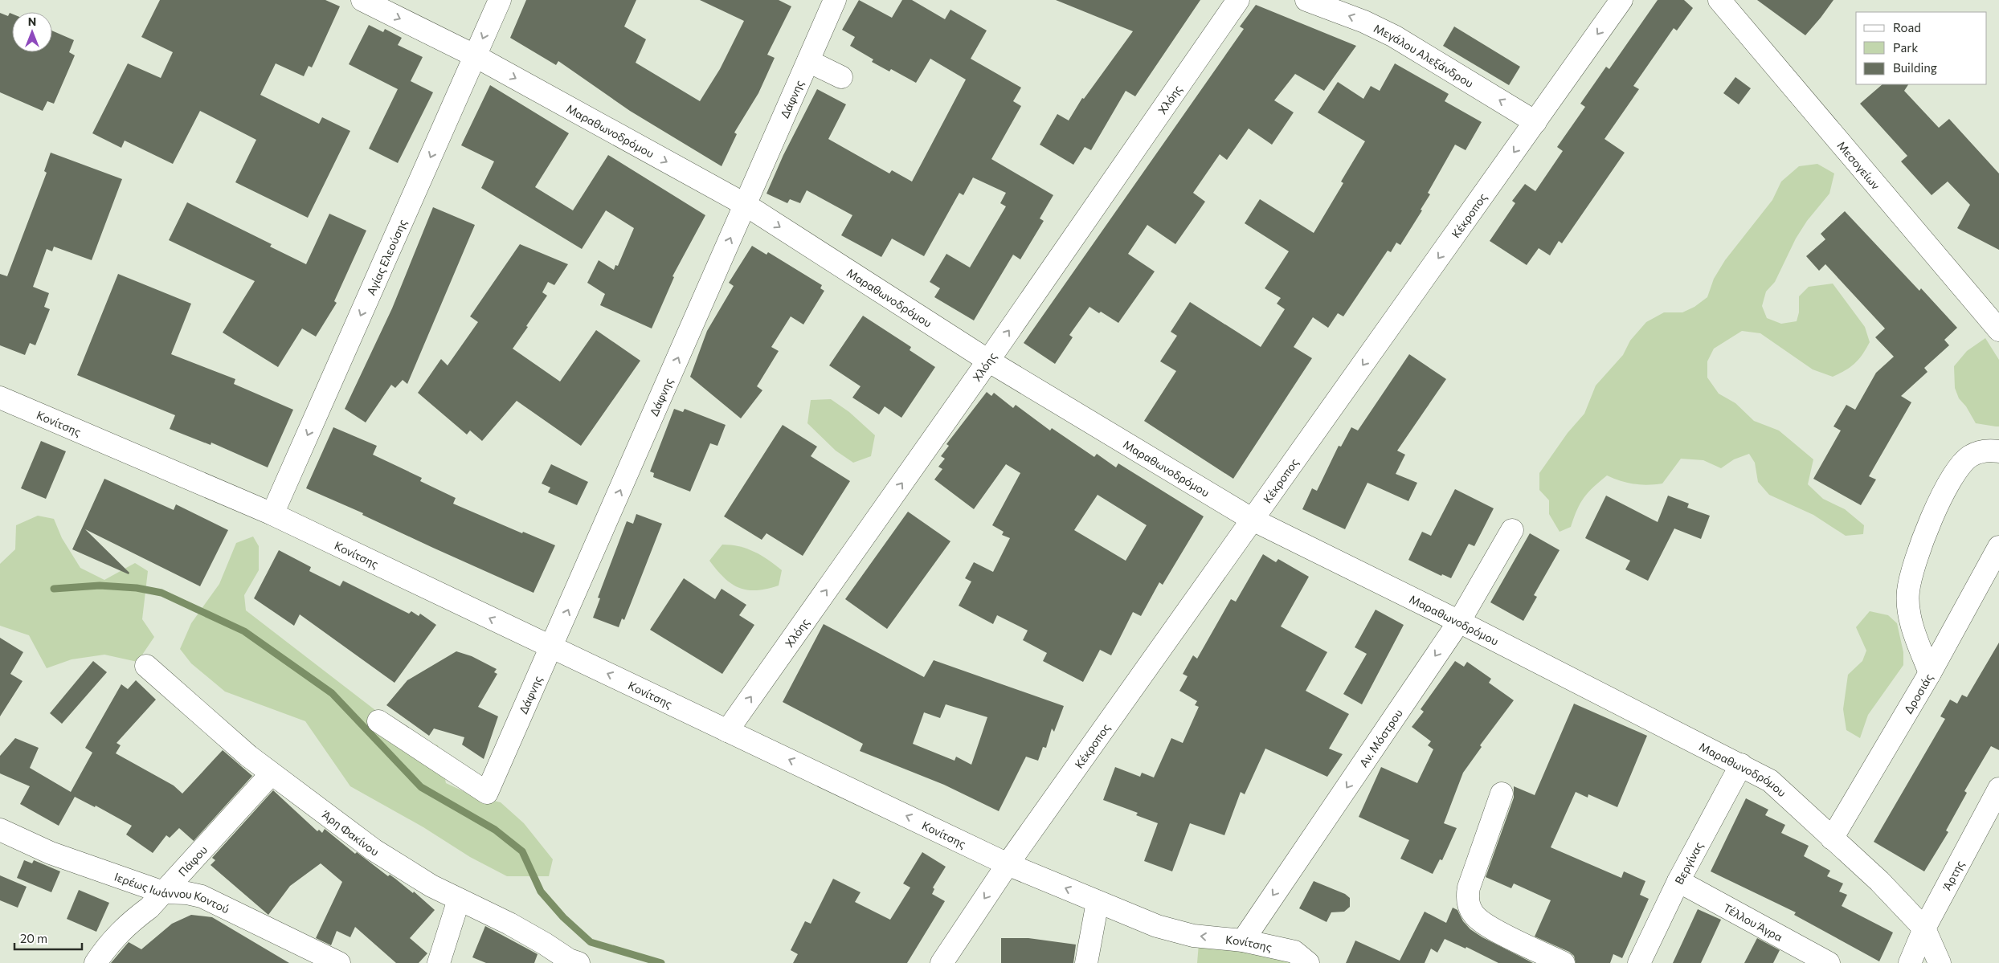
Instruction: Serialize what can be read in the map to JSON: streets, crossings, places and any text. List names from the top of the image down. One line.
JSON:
{"streets":{"street":["Μεγάλου Αλεξάνδρου","Δάφνης","Χλόης","Μαραθωνοδρόμου","Μεσογείων","Κέκροπος","Αγίας Ελεούσης","Κονίτσης","Δροσιάς","Αν. Μόστρου","Άρη Φακίνου","Πάφου","Βεργίνας","Άρτης","Ιερέως Ιωάννου Κοντού","Τέλλου Άγρα"]},"crossings":[["Μεγάλου Αλεξάνδρου","Κέκροπος"],["Δάφνης","Μαραθωνοδρόμου"],["Δάφνης","Κονίτσης"],["Χλόης","Μαραθωνοδρόμου"],["Χλόης","Κονίτσης"],["Μαραθωνοδρόμου","Κέκροπος"],["Μαραθωνοδρόμου","Αγίας Ελεούσης"],["Μαραθωνοδρόμου","Δροσιάς"],["Μαραθωνοδρόμου","Αν. Μόστρου"],["Μαραθωνοδρόμου","Βεργίνας"],["Μαραθωνοδρόμου","Άρτης"],["Κέκροπος","Κονίτσης"],["Αγίας Ελεούσης","Κονίτσης"],["Κονίτσης","Αν. Μόστρου"],["Άρη Φακίνου","Πάφου"],["Πάφου","Ιερέως Ιωάννου Κοντού"],["Βεργίνας","Τέλλου Άγρα"]],"one_way":["Μεγάλου Αλεξάνδρου","Δάφνης","Χλόης","Μαραθωνοδρόμου","Κέκροπος","Αγίας Ελεούσης","Κονίτσης","Αν. Μόστρου"],"legend":["Road","Park","Building"],"scale_bar":"20 m","north":"top"}
